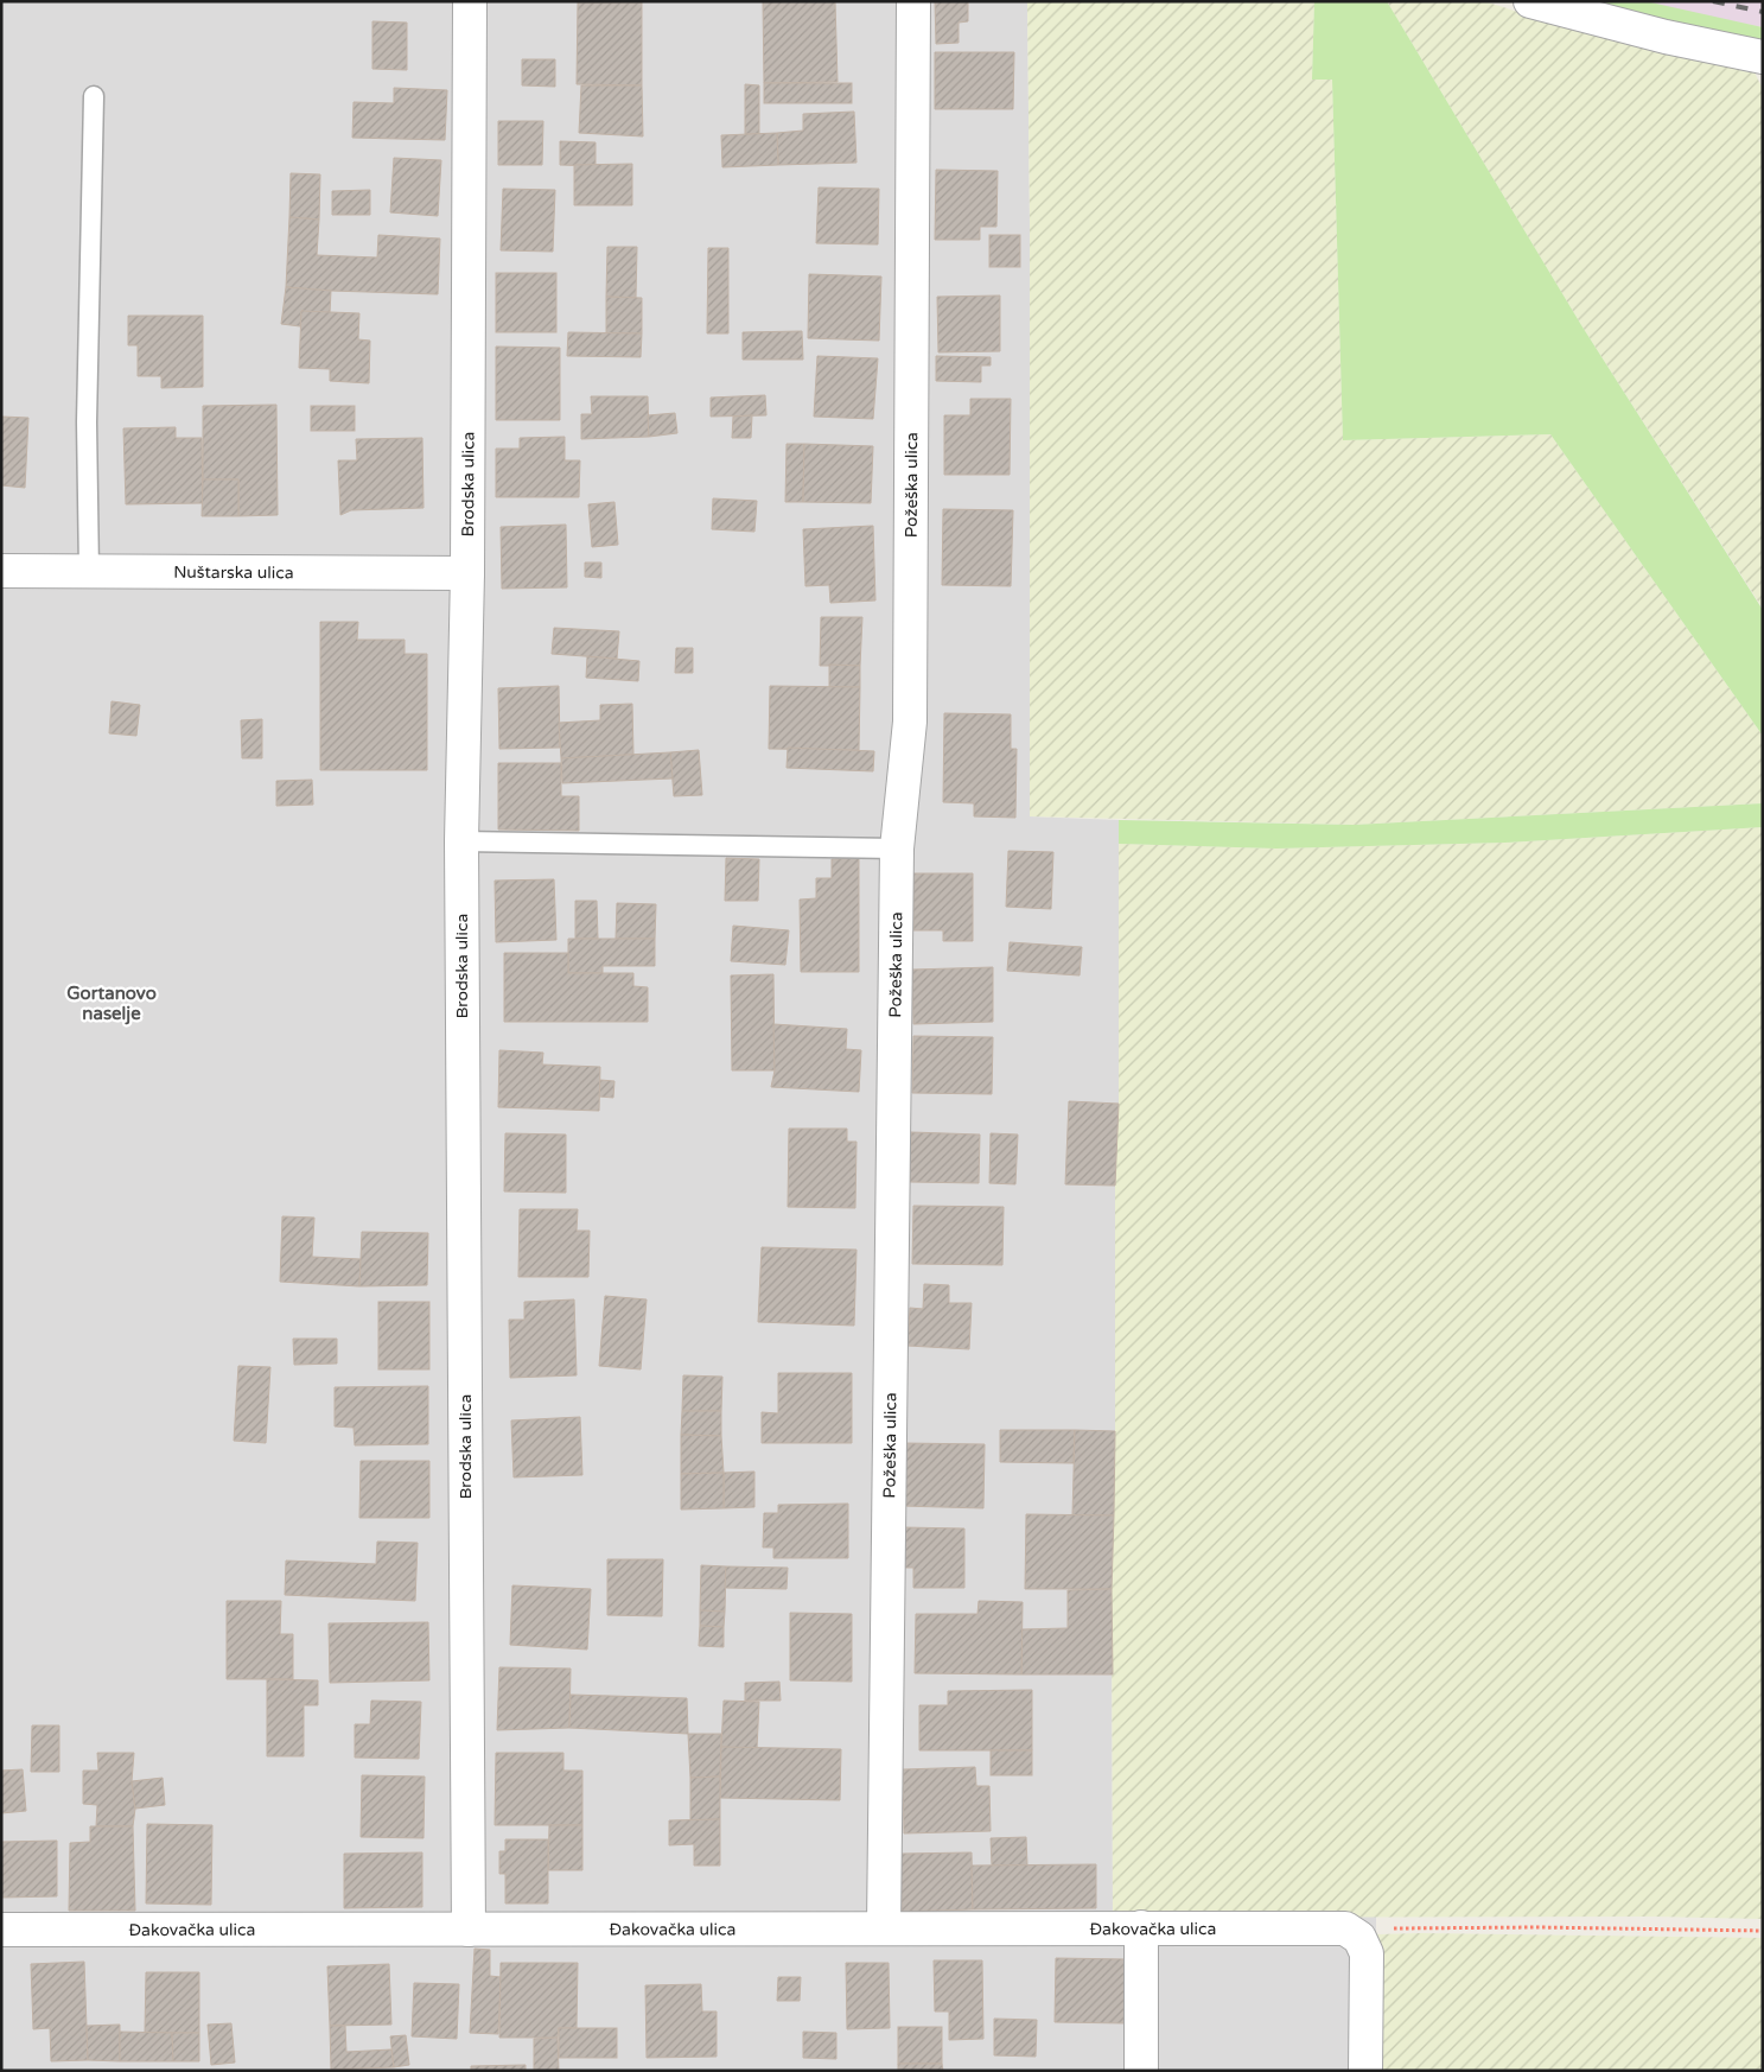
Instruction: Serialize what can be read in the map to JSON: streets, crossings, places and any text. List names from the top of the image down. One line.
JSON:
{"streets":{"street":["Požeška ulica","Brodska ulica","Nuštarska ulica","Đakovačka ulica"]},"crossings":[["Požeška ulica","Đakovačka ulica"],["Brodska ulica","Nuštarska ulica"],["Brodska ulica","Đakovačka ulica"]],"districts":["Gortanovo naselje"]}
